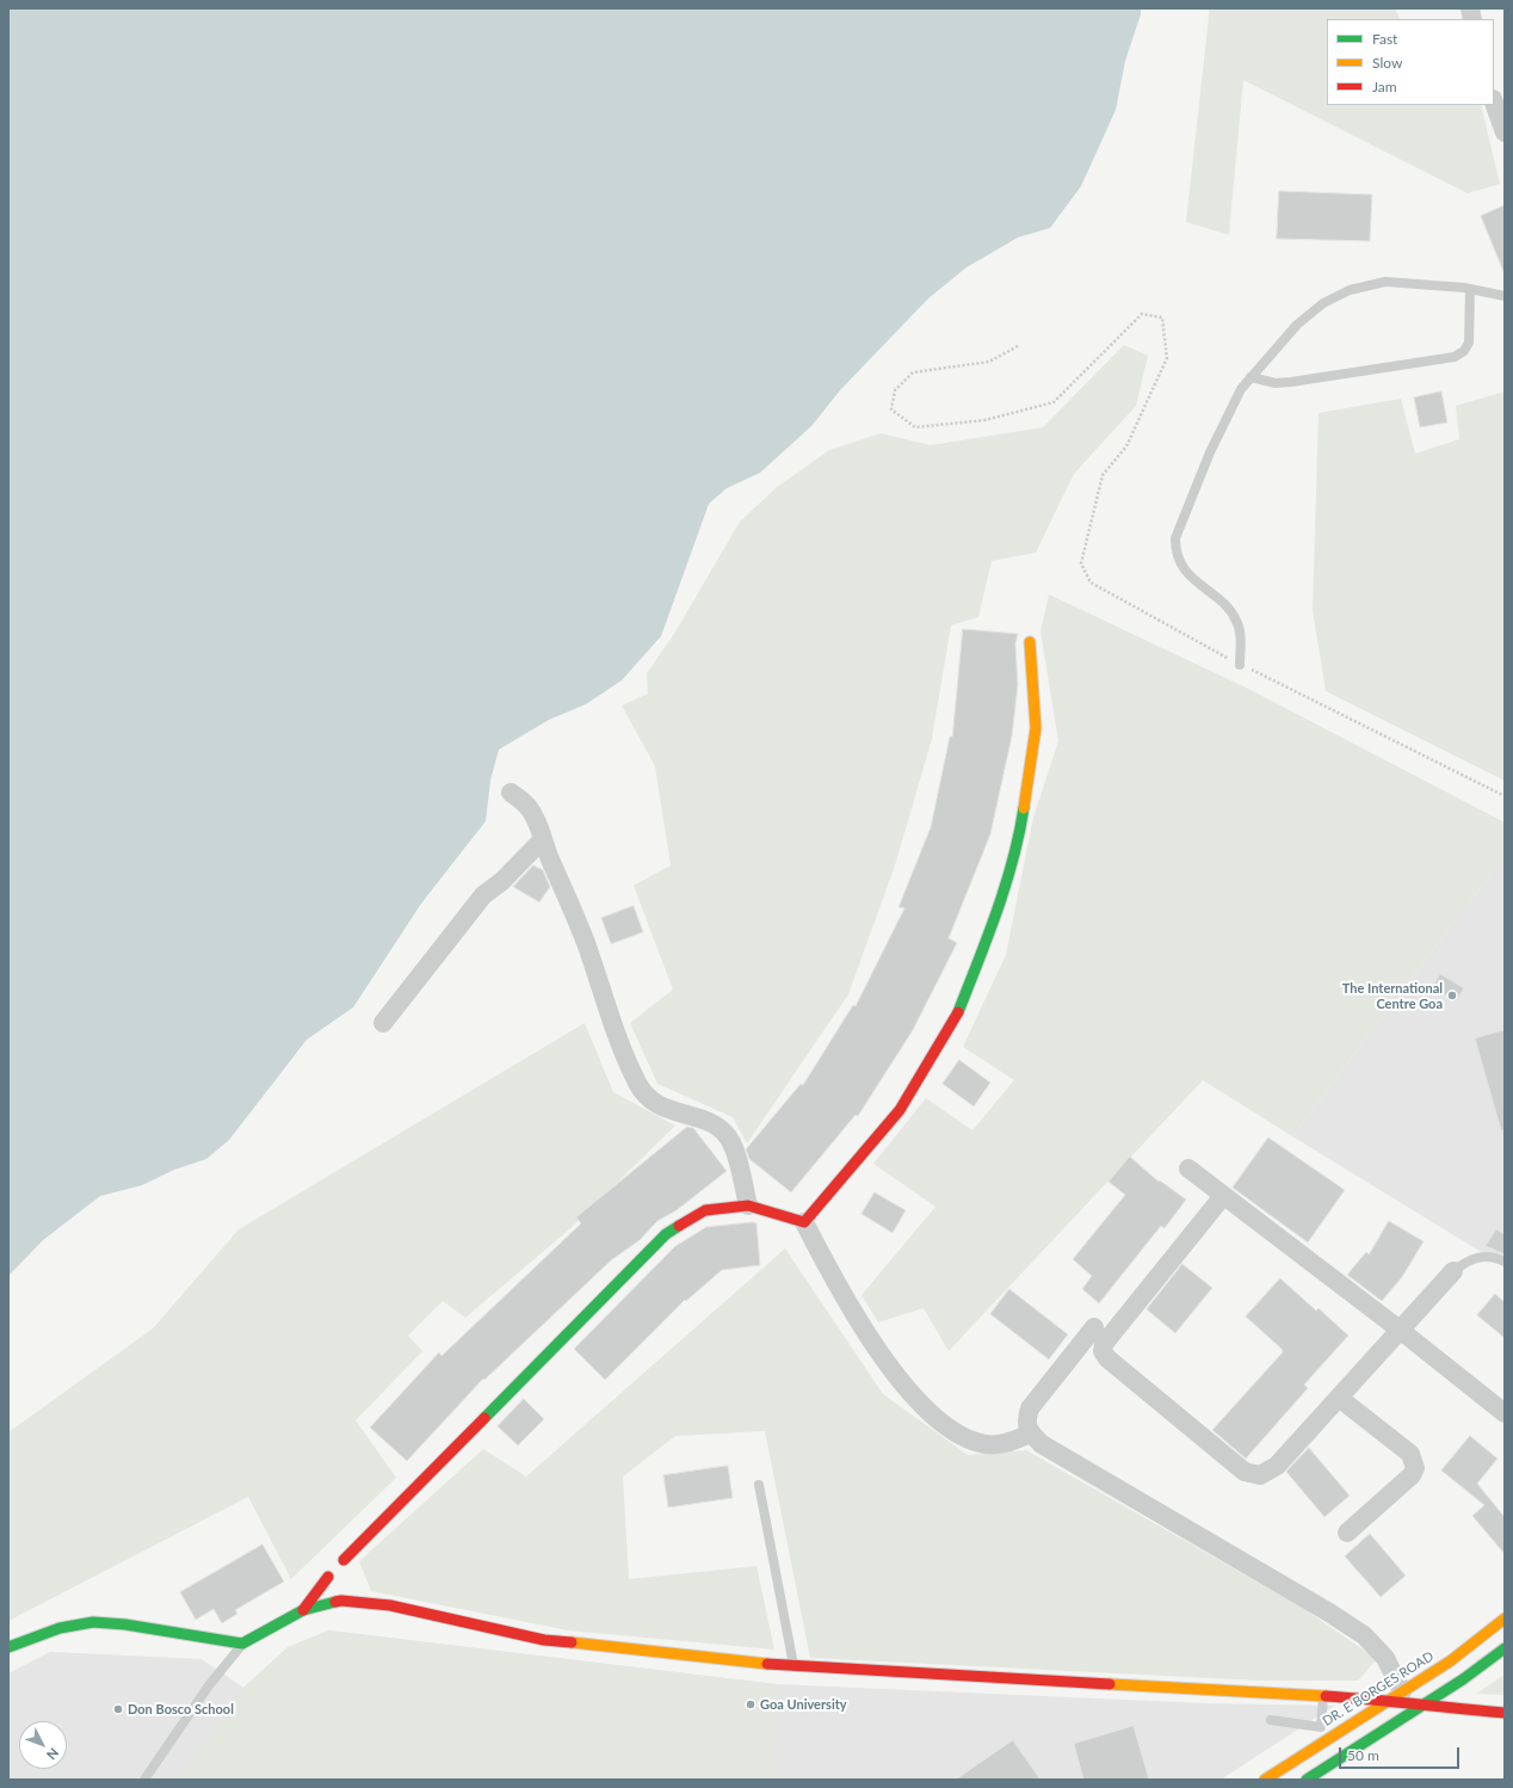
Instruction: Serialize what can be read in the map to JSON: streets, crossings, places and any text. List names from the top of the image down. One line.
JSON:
{"streets":{"street":["DR. E BORGES ROAD"]},"places":["The International Centre Goa","Goa University","Don Bosco School"],"legend":["Fast","Slow","Jam"],"scale_bar":"50 m","north":"bottom right"}
